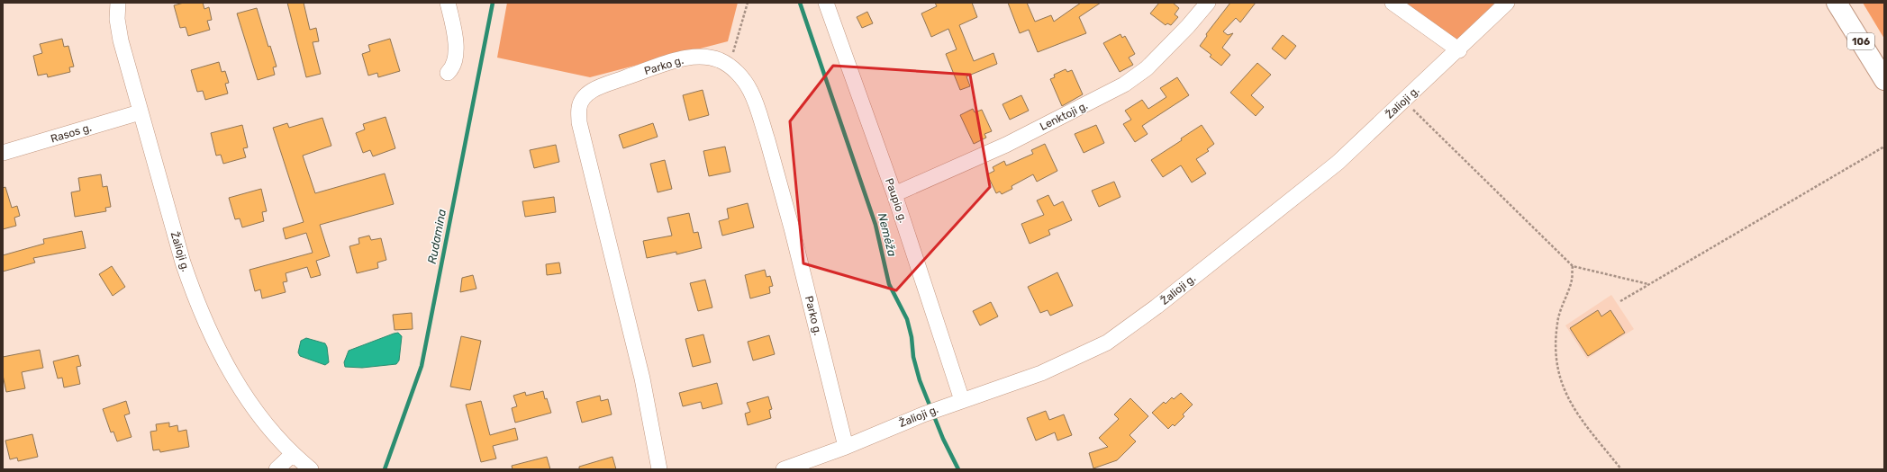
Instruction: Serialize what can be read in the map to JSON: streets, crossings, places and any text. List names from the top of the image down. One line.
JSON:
{"streets":{"main road":["106"],"street":["Parko g.","Žalioji g.","Lenktoji g.","Rasos g.","Paupio g."]},"crossings":[["Parko g.","Žalioji g."],["Žalioji g.","Rasos g."],["Žalioji g.","Paupio g."],["Lenktoji g.","Paupio g."]],"water":["Nemėža","Rudamina"]}
